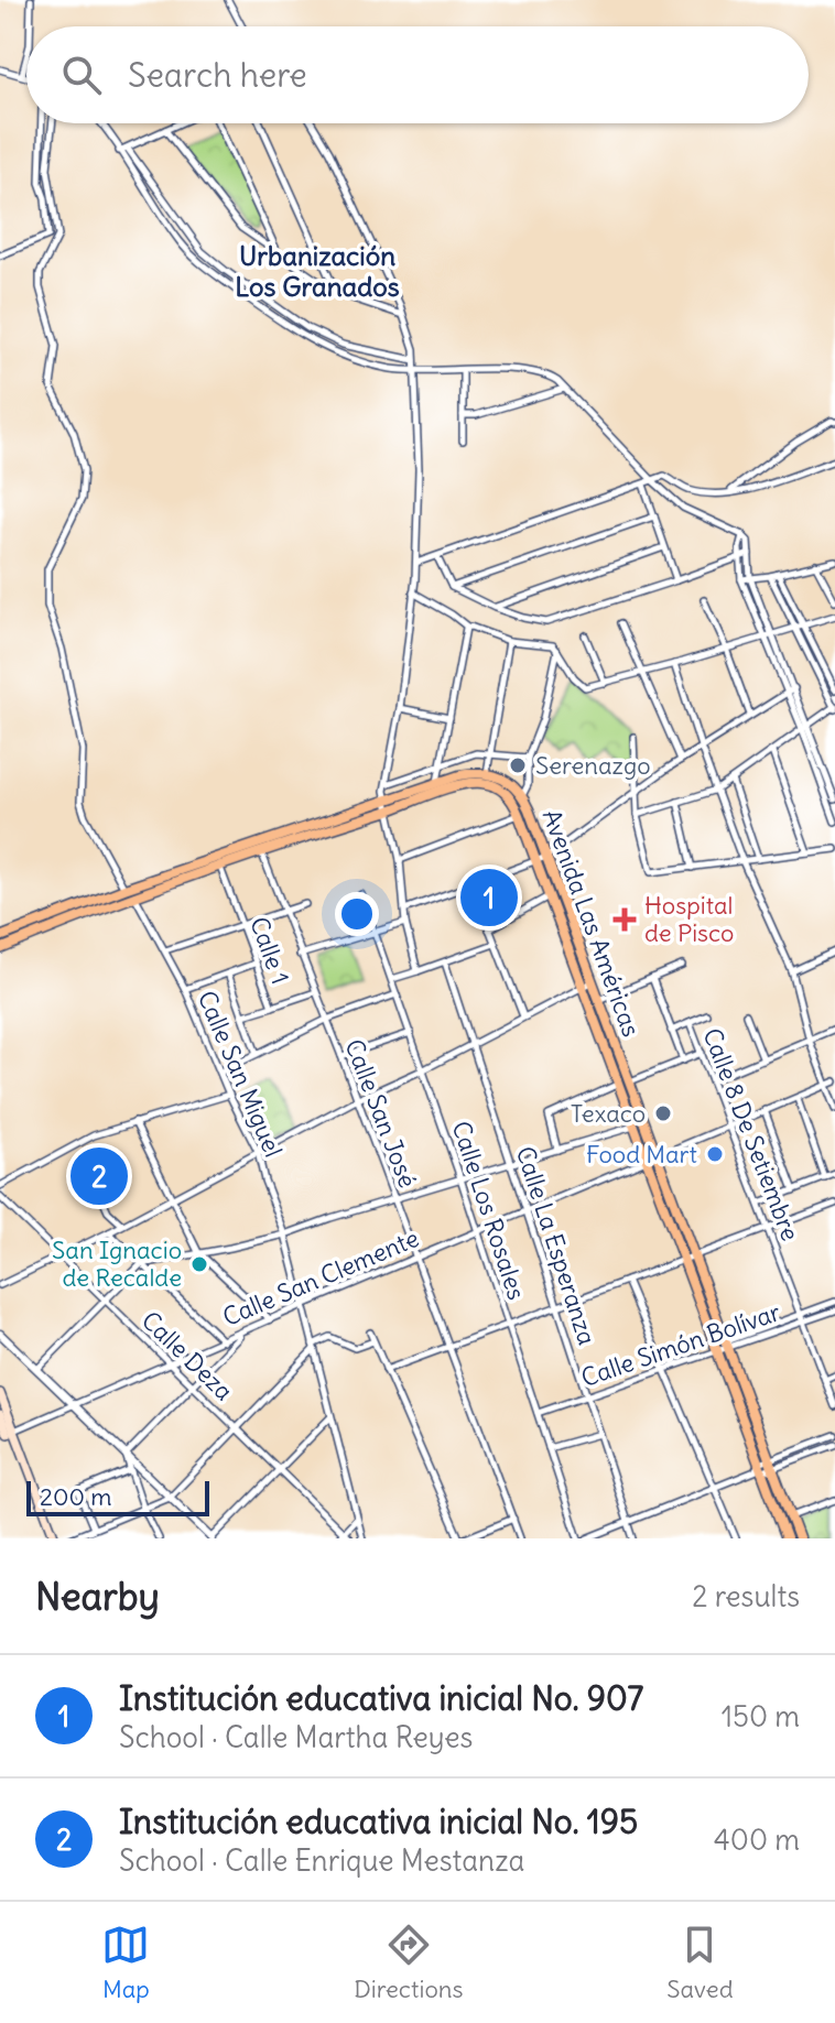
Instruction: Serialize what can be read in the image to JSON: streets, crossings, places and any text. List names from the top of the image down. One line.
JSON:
{"streets":{"main road":["Avenida Las Américas"],"street":["Calle 1","Calle San Miguel","Calle San José","Calle 8 De Setiembre","Calle Los Rosales","Calle La Esperanza","Calle San Clemente","Calle Simón Bolívar","Calle Deza"]},"crossings":[["Avenida Las Américas","Calle 1"],["Avenida Las Américas","Calle San Miguel"],["Avenida Las Américas","Calle San José"],["Avenida Las Américas","Calle San Clemente"],["Avenida Las Américas","Calle Simón Bolívar"],["Calle 1","Calle San José"],["Calle San Miguel","Calle San Clemente"],["Calle San José","Calle San Clemente"],["Calle 8 De Setiembre","Calle San Clemente"],["Calle 8 De Setiembre","Calle Simón Bolívar"],["Calle Los Rosales","Calle San Clemente"],["Calle Los Rosales","Calle Simón Bolívar"],["Calle La Esperanza","Calle San Clemente"],["Calle La Esperanza","Calle Simón Bolívar"],["Calle San Clemente","Calle Deza"]],"districts":["Urbanización Los Granados"],"places":{"other":["Serenazgo","Texaco","Food Mart","San Ignacio de Recalde"],"health":["Hospital de Pisco"]},"scale_bar":"200 m","page":{"search":"Search here","pins":["1","2"],"scale":"200 m","heading":["Nearby","2 results"],"list":[{"mark":"1","name":"Institución educativa inicial No. 907","note":"School · Calle Martha Reyes","value":"150 m"},{"mark":"2","name":"Institución educativa inicial No. 195","note":"School · Calle Enrique Mestanza","value":"400 m"}],"nav":["Map","Directions","Saved"]}}
